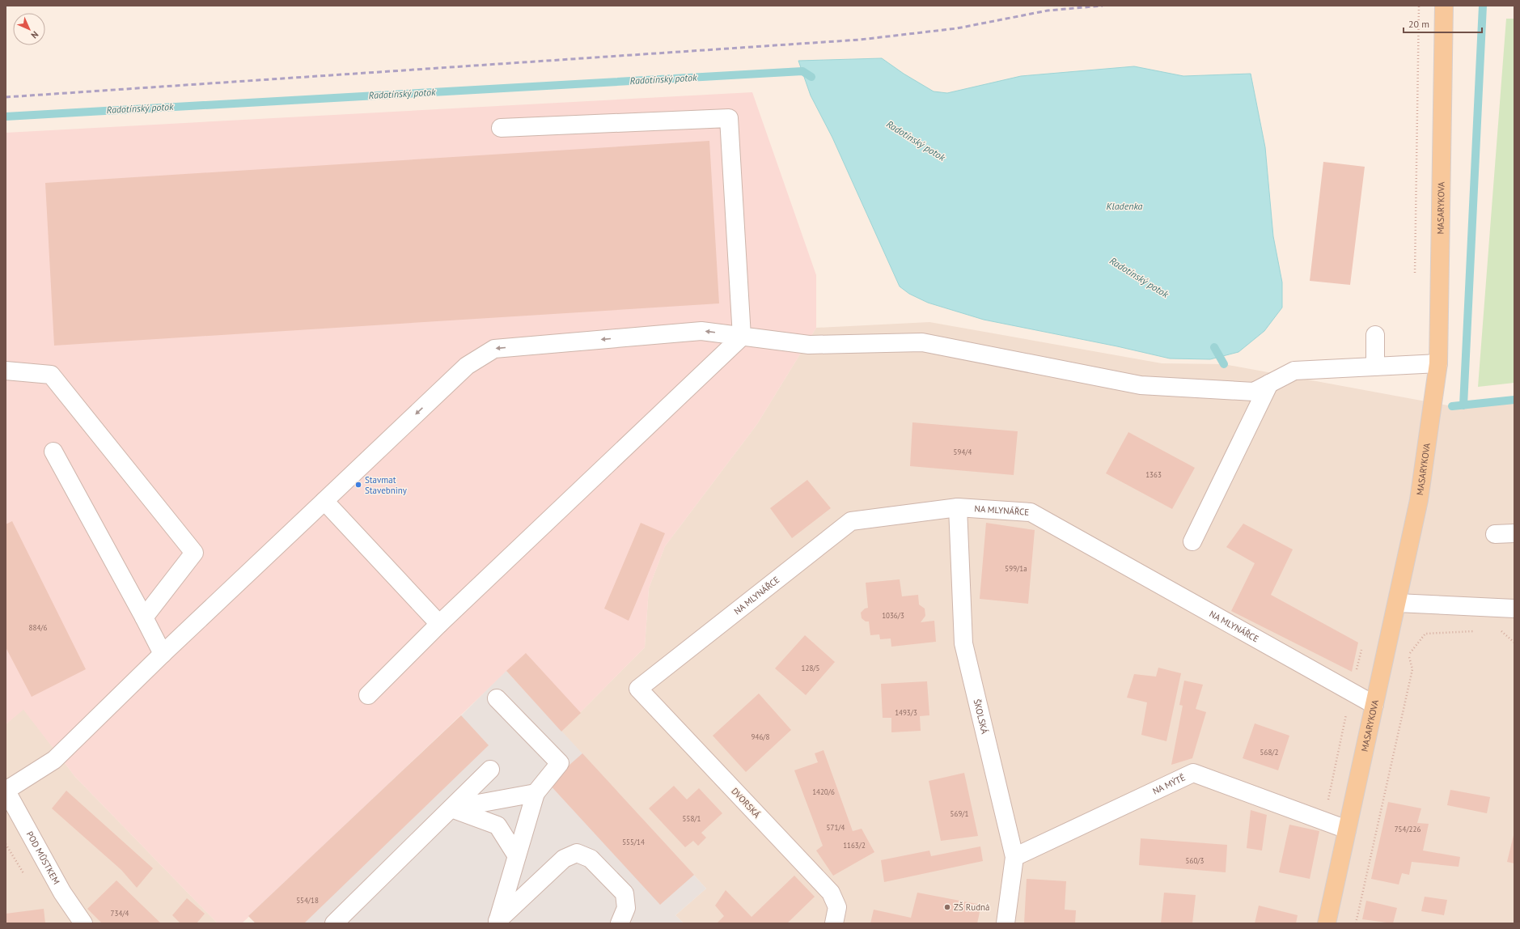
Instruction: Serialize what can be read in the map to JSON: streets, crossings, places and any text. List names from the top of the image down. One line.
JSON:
{"streets":{"main road":["MASARYKOVA"],"street":["NA MLYNÁŘCE","ŠKOLSKÁ","NA MÝTĚ","DVORSKÁ","POD MŮSTKEM"]},"crossings":[["MASARYKOVA","NA MLYNÁŘCE"],["MASARYKOVA","NA MÝTĚ"],["NA MLYNÁŘCE","ŠKOLSKÁ"],["NA MLYNÁŘCE","DVORSKÁ"],["ŠKOLSKÁ","NA MÝTĚ"]],"water":["Radotínský potok","Kladenka"],"places":["Stavmat Stavebniny","ZŠ Rudná"],"house_numbers":["594/4","1363","599/1a","1036/3","884/6","128/5","1493/3","946/8","568/2","1420/6","569/1","558/1","571/4","754/226","555/14","1163/2","560/3","554/18","734/4"],"scale_bar":"20 m","north":"bottom right"}
